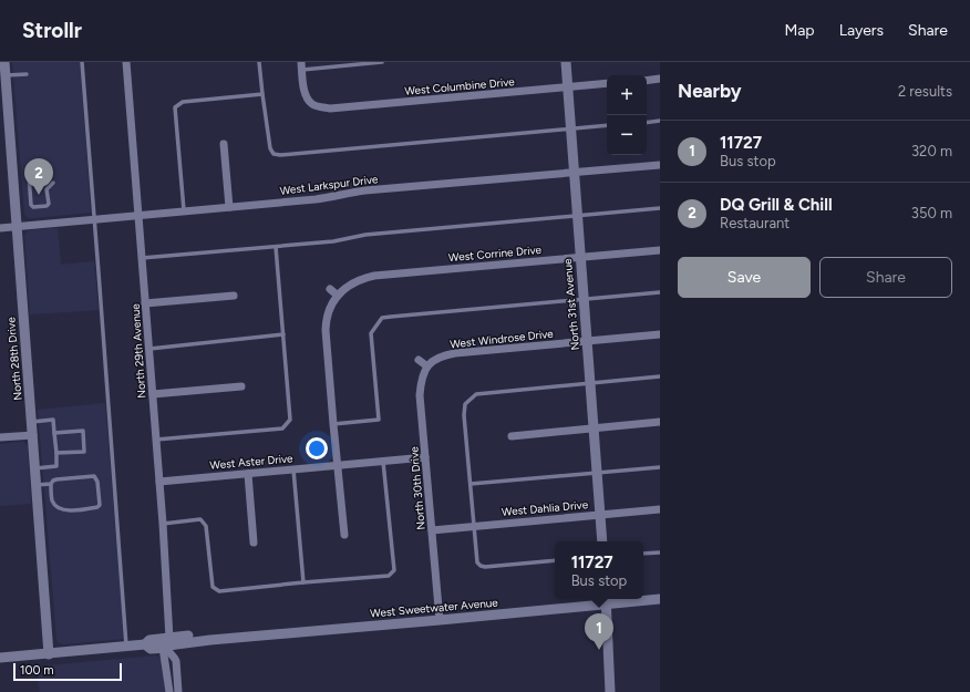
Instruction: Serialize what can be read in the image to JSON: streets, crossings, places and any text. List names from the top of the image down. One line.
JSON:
{"streets":{"street":["West Columbine Drive","West Larkspur Drive","West Corrine Drive","North 31st Avenue","West Windrose Drive","North 29th Avenue","North 28th Drive","West Aster Drive","North 30th Drive","West Dahlia Drive","West Sweetwater Avenue"]},"crossings":[["West Columbine Drive","North 31st Avenue"],["West Larkspur Drive","North 31st Avenue"],["West Larkspur Drive","North 29th Avenue"],["West Larkspur Drive","North 28th Drive"],["West Corrine Drive","North 31st Avenue"],["North 31st Avenue","West Windrose Drive"],["North 31st Avenue","West Dahlia Drive"],["West Windrose Drive","North 30th Drive"],["North 29th Avenue","West Aster Drive"],["North 29th Avenue","West Sweetwater Avenue"],["North 28th Drive","West Sweetwater Avenue"],["West Aster Drive","North 30th Drive"],["North 30th Drive","West Dahlia Drive"],["North 30th Drive","West Sweetwater Avenue"]],"scale_bar":"100 m","page":{"header":"Strollr","nav":["Map","Layers","Share"],"heading":["Nearby","2 results"],"map_buttons":["+","−"],"list":[{"mark":"1","name":"11727","note":"Bus stop","value":"320 m"},{"mark":"2","name":"DQ Grill & Chill","note":"Restaurant","value":"350 m"}],"pins":["2","1"],"buttons":["Save","Share"],"popup":["11727","Bus stop"],"scale":"100 m"}}
